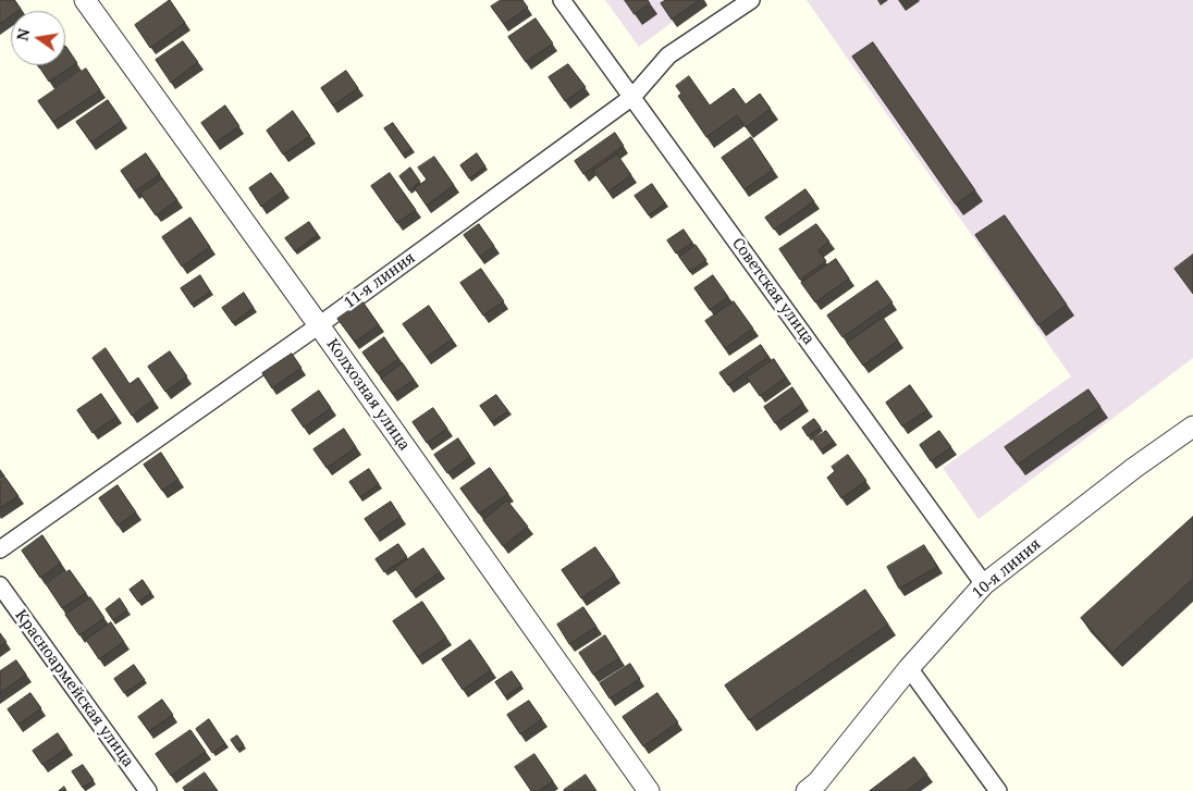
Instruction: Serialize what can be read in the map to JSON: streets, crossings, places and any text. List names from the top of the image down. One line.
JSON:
{"streets":{"street":["11-я линия","Советская улица","Колхозная улица","10-я линия","Красноармейская улица"]},"crossings":[["11-я линия","Советская улица"],["11-я линия","Колхозная улица"],["Советская улица","10-я линия"]],"north":"left"}
